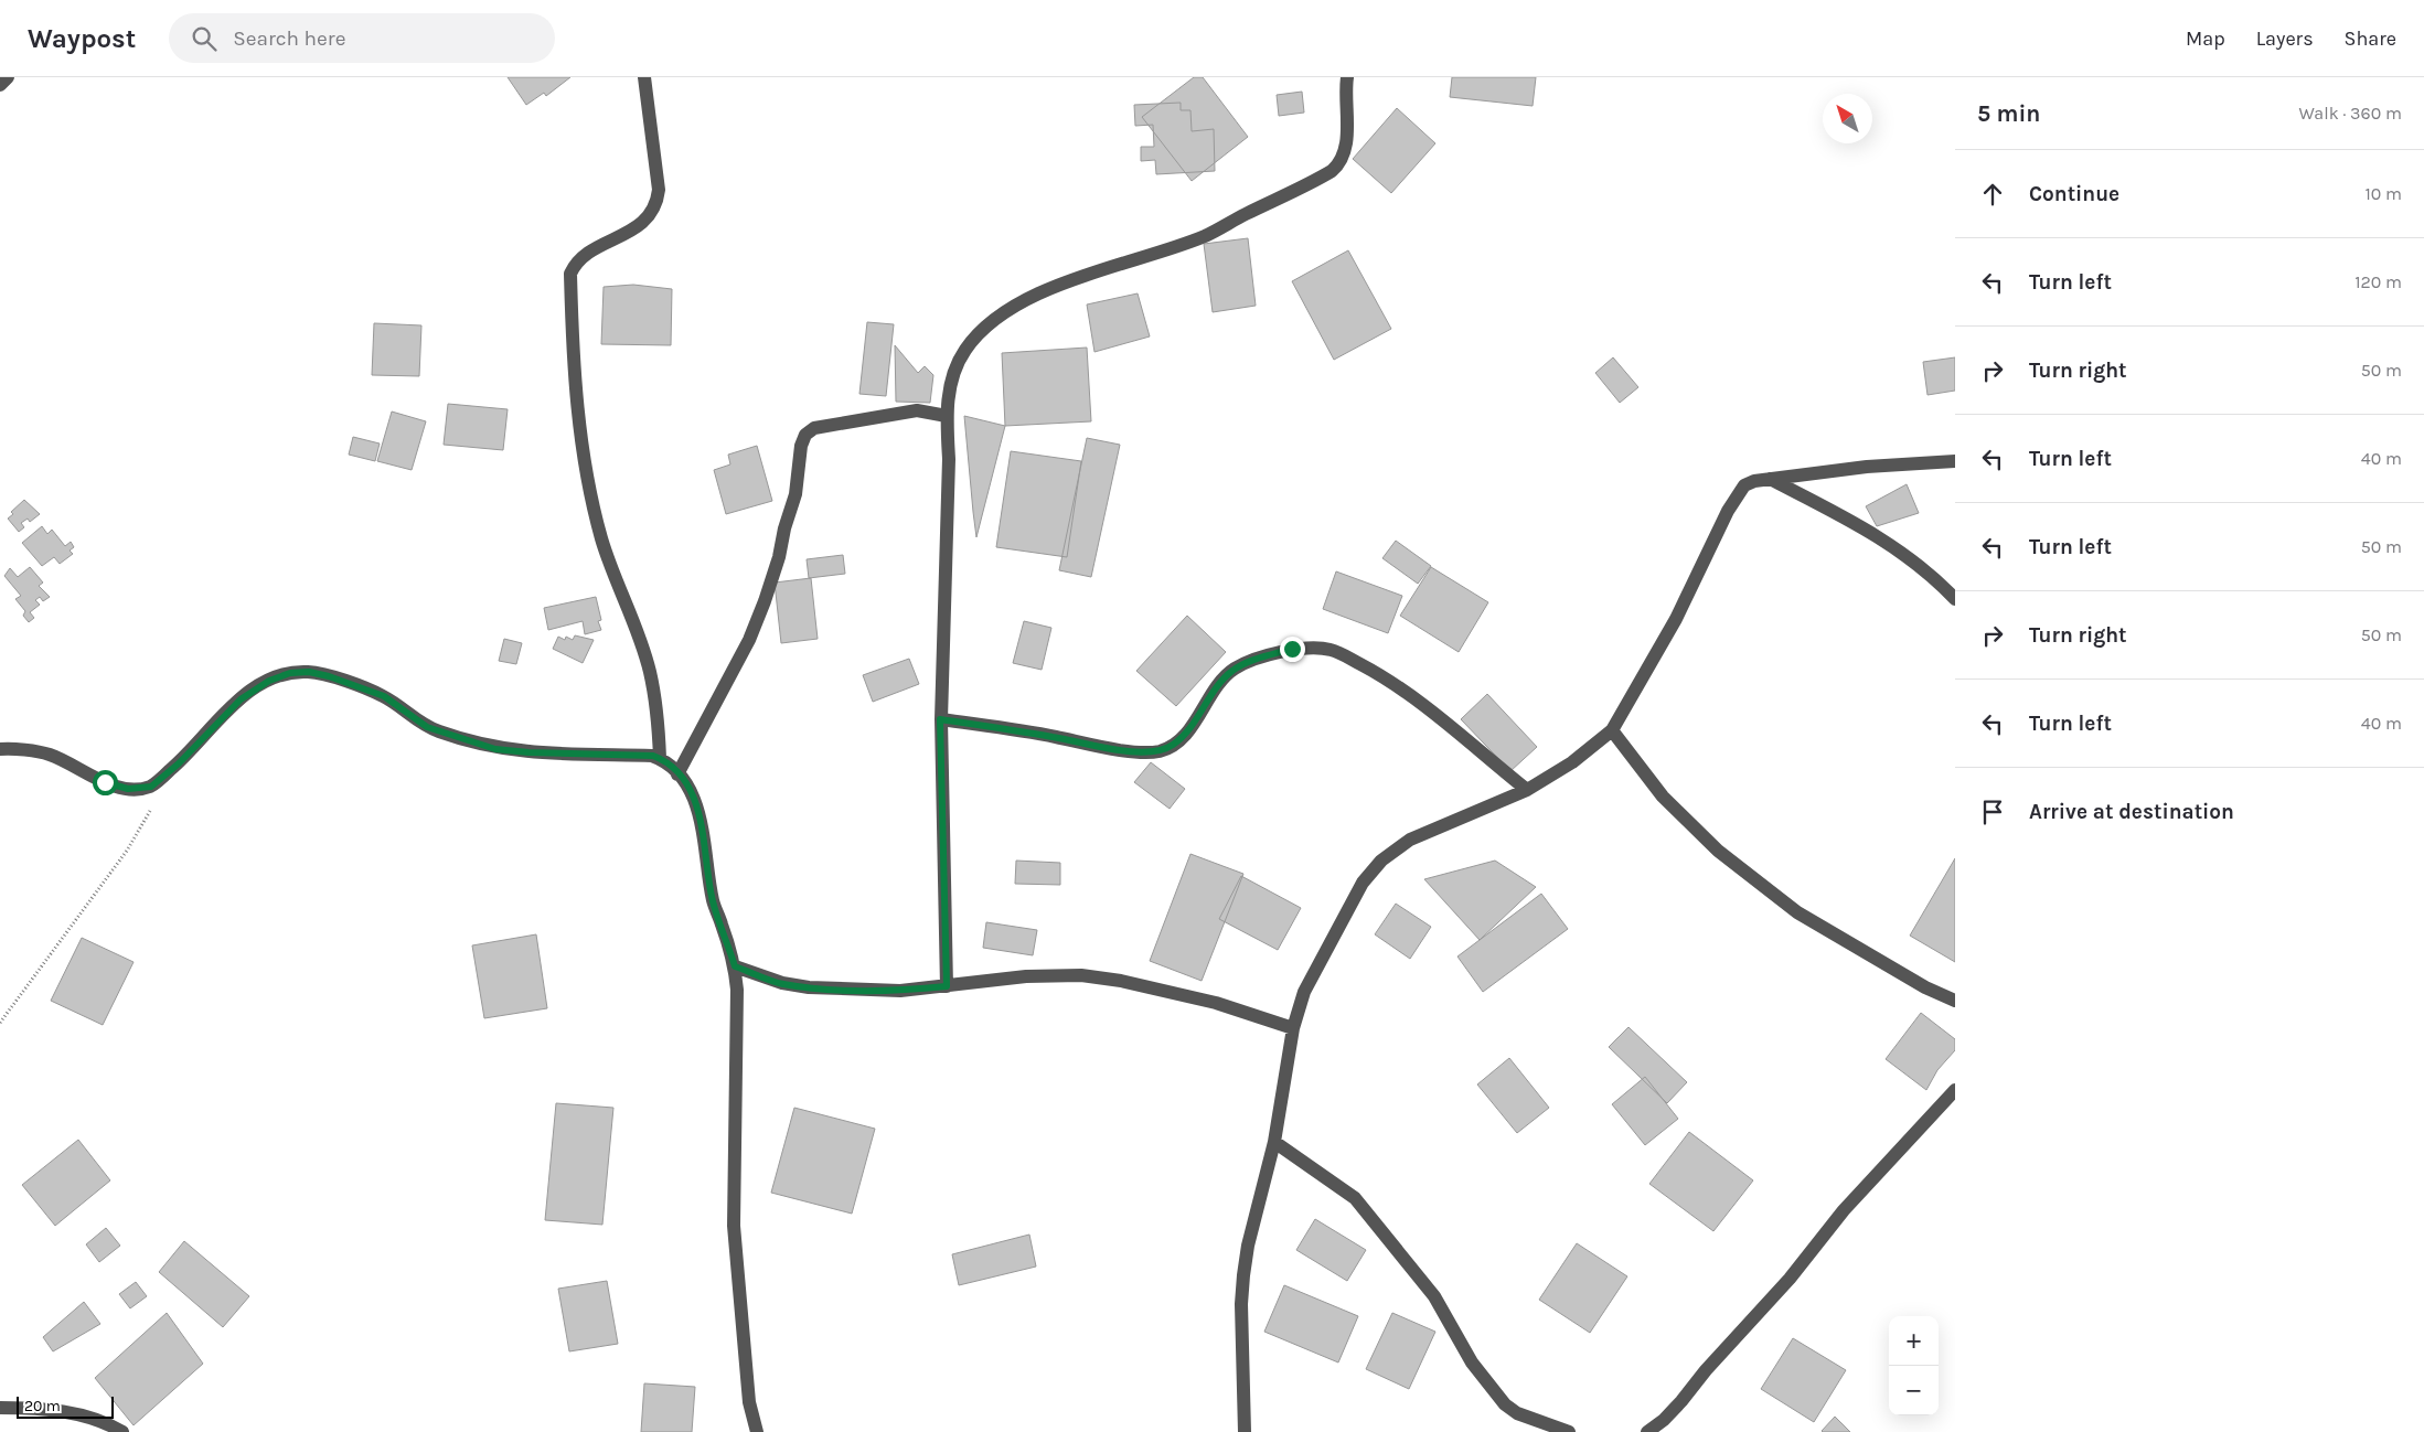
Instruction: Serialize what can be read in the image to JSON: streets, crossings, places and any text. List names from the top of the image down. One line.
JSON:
{"scale_bar":"20 m","north":"top left","page":{"header":"Waypost","search":"Search here","nav":["Map","Layers","Share"],"heading":["5 min","Walk · 360 m"],"list":[["Continue","10 m"],["Turn left","120 m"],["Turn right","50 m"],["Turn left","40 m"],["Turn left","50 m"],["Turn right","50 m"],["Turn left","40 m"],"Arrive at destination"],"map_buttons":["+","−"],"scale":"20 m"}}
